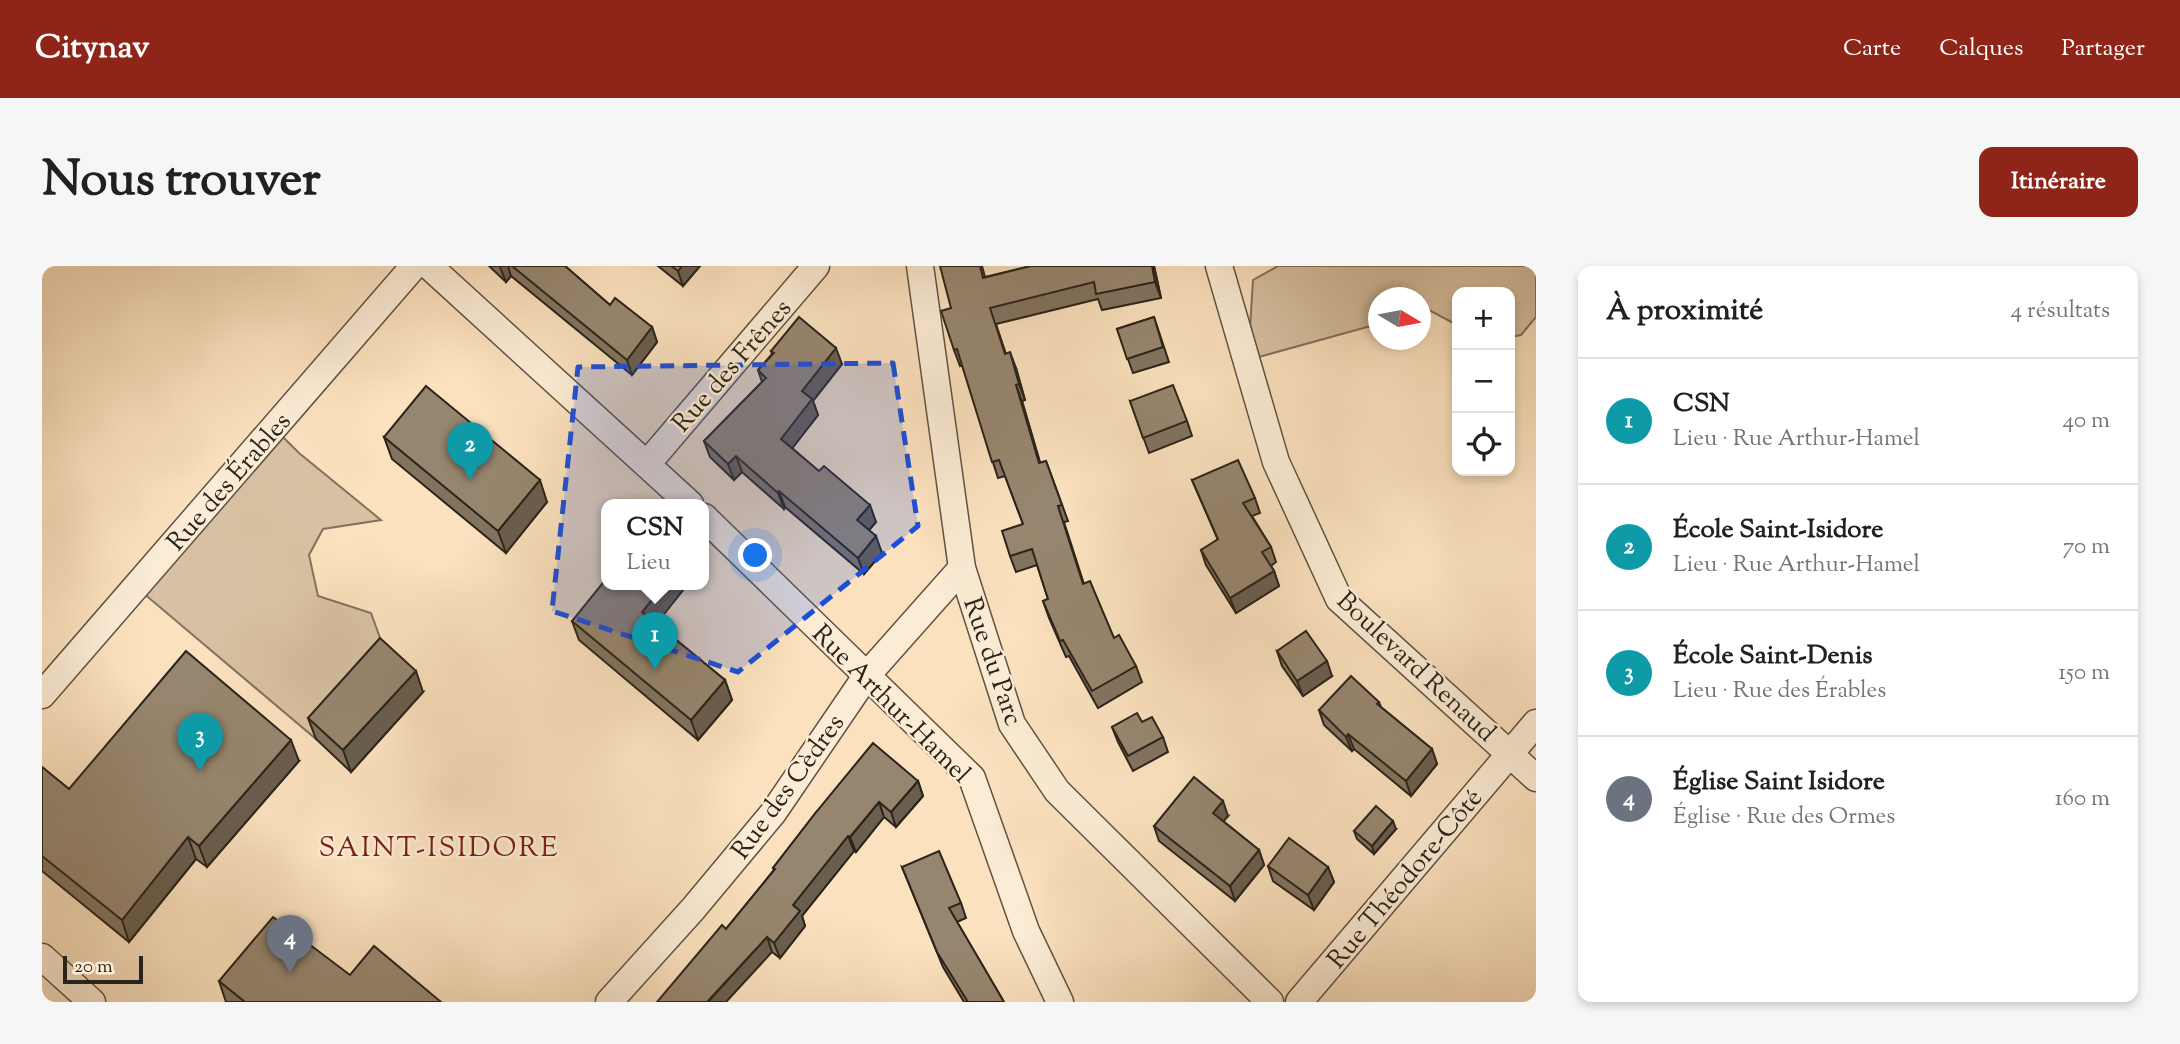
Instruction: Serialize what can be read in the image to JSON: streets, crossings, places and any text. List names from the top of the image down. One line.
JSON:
{"streets":{"street":["Rue des Frênes","Rue des Érables","Rue du Parc","Boulevard Renaud","Rue Arthur-Hamel","Rue des Cèdres","Rue Théodore-Côté"]},"crossings":[["Rue du Parc","Rue des Cèdres"],["Boulevard Renaud","Rue Théodore-Côté"],["Rue Arthur-Hamel","Rue des Cèdres"]],"districts":["SAINT-ISIDORE"],"scale_bar":"20 m","north":"right","page":{"header":"Citynav","nav":["Carte","Calques","Partager"],"title":"Nous trouver","buttons":"Itinéraire","heading":["À proximité","4 résultats"],"map_buttons":["+","−"],"list":[{"mark":"1","name":"CSN","note":"Lieu · Rue Arthur-Hamel","value":"40 m"},{"mark":"2","name":"École Saint-Isidore","note":"Lieu · Rue Arthur-Hamel","value":"70 m"},{"mark":"3","name":"École Saint-Denis","note":"Lieu · Rue des Érables","value":"150 m"},{"mark":"4","name":"Église Saint Isidore","note":"Église · Rue des Ormes","value":"160 m"}],"pins":["2","1","3","4"],"popup":["CSN","Lieu"],"scale":"20 m"}}
